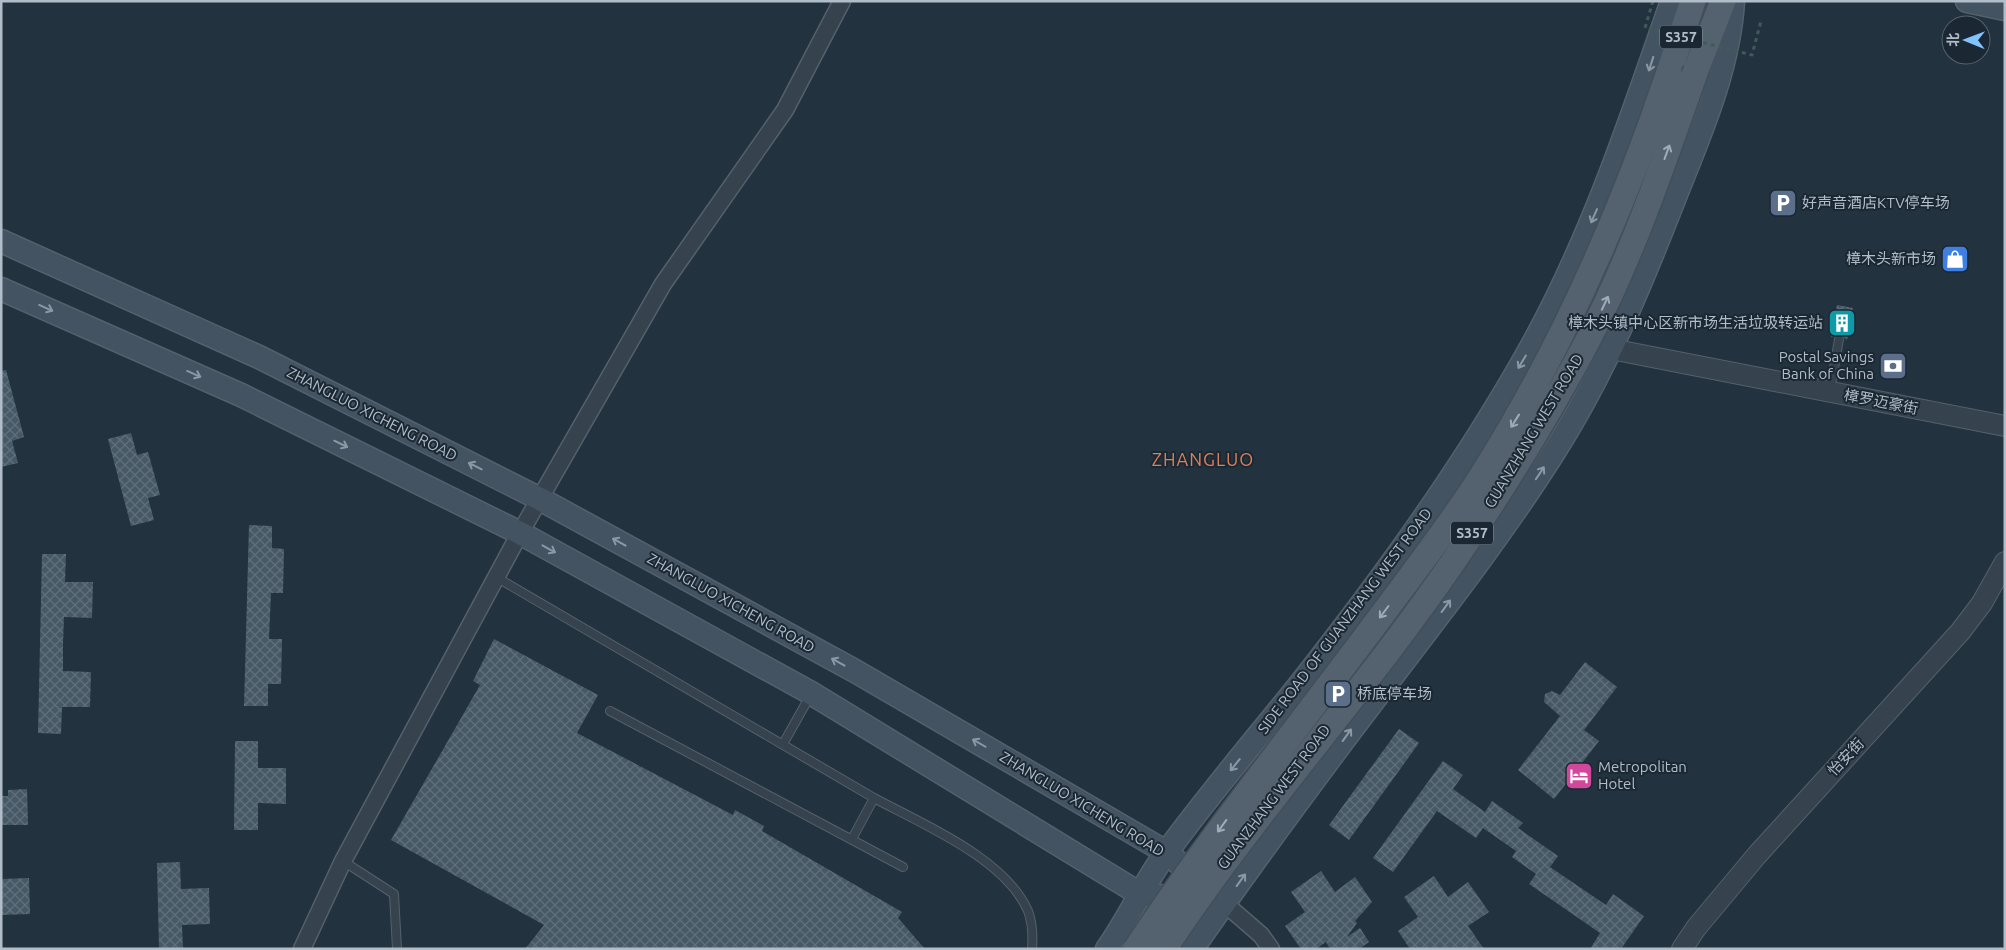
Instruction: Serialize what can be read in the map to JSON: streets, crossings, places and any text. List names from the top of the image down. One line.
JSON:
{"streets":{"main road":["S357","ZHANGLUO XICHENG ROAD","GUANZHANG WEST ROAD","SIDE ROAD OF GUANZHANG WEST ROAD"],"street":["樟罗迈豪街","怡安街"]},"crossings":[["ZHANGLUO XICHENG ROAD","SIDE ROAD OF GUANZHANG WEST ROAD"]],"districts":["ZHANGLUO"],"places":{"parking":["好声音酒店KTV停车场","桥底停车场"],"shop":["樟木头新市场"],"building":["樟木头镇中心区新市场生活垃圾转运站"],"bank":["Postal Savings Bank of China"],"hotel":["Metropolitan Hotel"]},"north":"left"}
